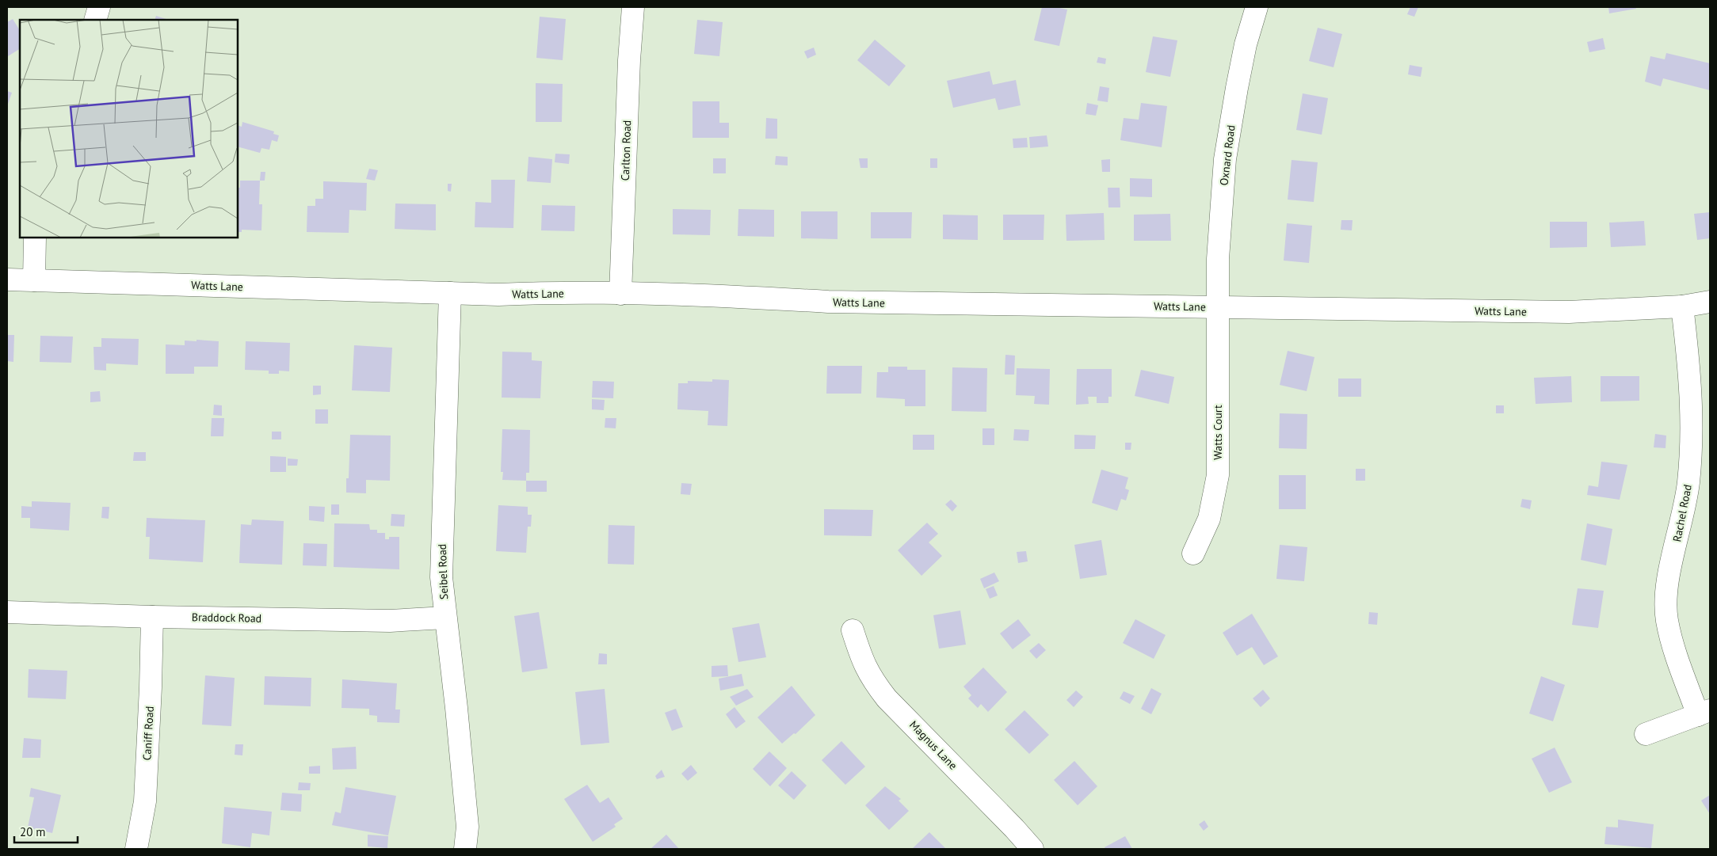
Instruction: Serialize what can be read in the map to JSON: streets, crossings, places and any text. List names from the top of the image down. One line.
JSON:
{"streets":{"street":["Carlton Road","Oxnard Road","Watts Lane","Watts Court","Rachel Road","Seibel Road","Braddock Road","Caniff Road","Magnus Lane"]},"crossings":[["Carlton Road","Watts Lane"],["Oxnard Road","Watts Lane"],["Oxnard Road","Watts Court"],["Watts Lane","Watts Court"],["Watts Lane","Rachel Road"],["Watts Lane","Seibel Road"],["Seibel Road","Braddock Road"],["Braddock Road","Caniff Road"]],"scale_bar":"20 m"}
